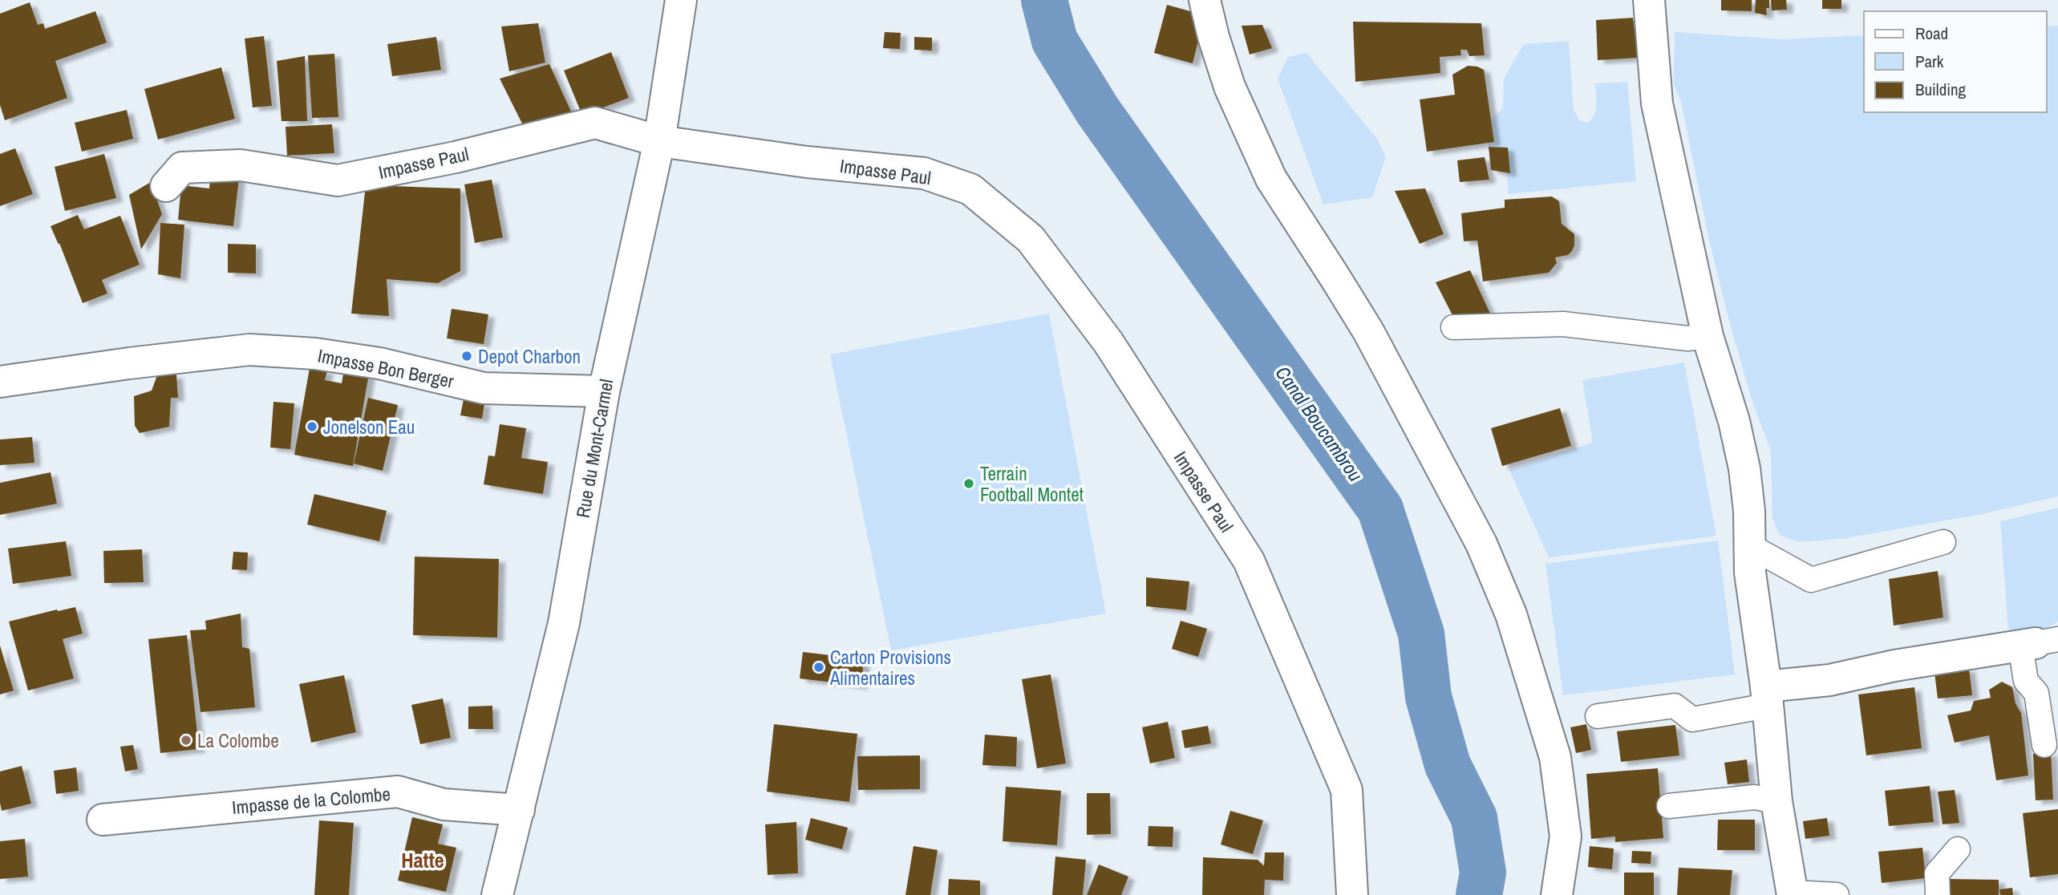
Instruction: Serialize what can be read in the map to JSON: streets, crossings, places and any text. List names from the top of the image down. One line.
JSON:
{"streets":{"street":["Impasse Paul","Impasse Bon Berger","Rue du Mont-Carmel","Impasse de la Colombe"]},"crossings":[["Impasse Paul","Rue du Mont-Carmel"],["Impasse Bon Berger","Rue du Mont-Carmel"],["Rue du Mont-Carmel","Impasse de la Colombe"]],"districts":["Hatte"],"water":["Canal Boucambrou"],"places":["Depot Charbon","Jonelson Eau","Terrain Football Montet","Carton Provisions Alimentaires","La Colombe"],"legend":["Road","Park","Building"]}
